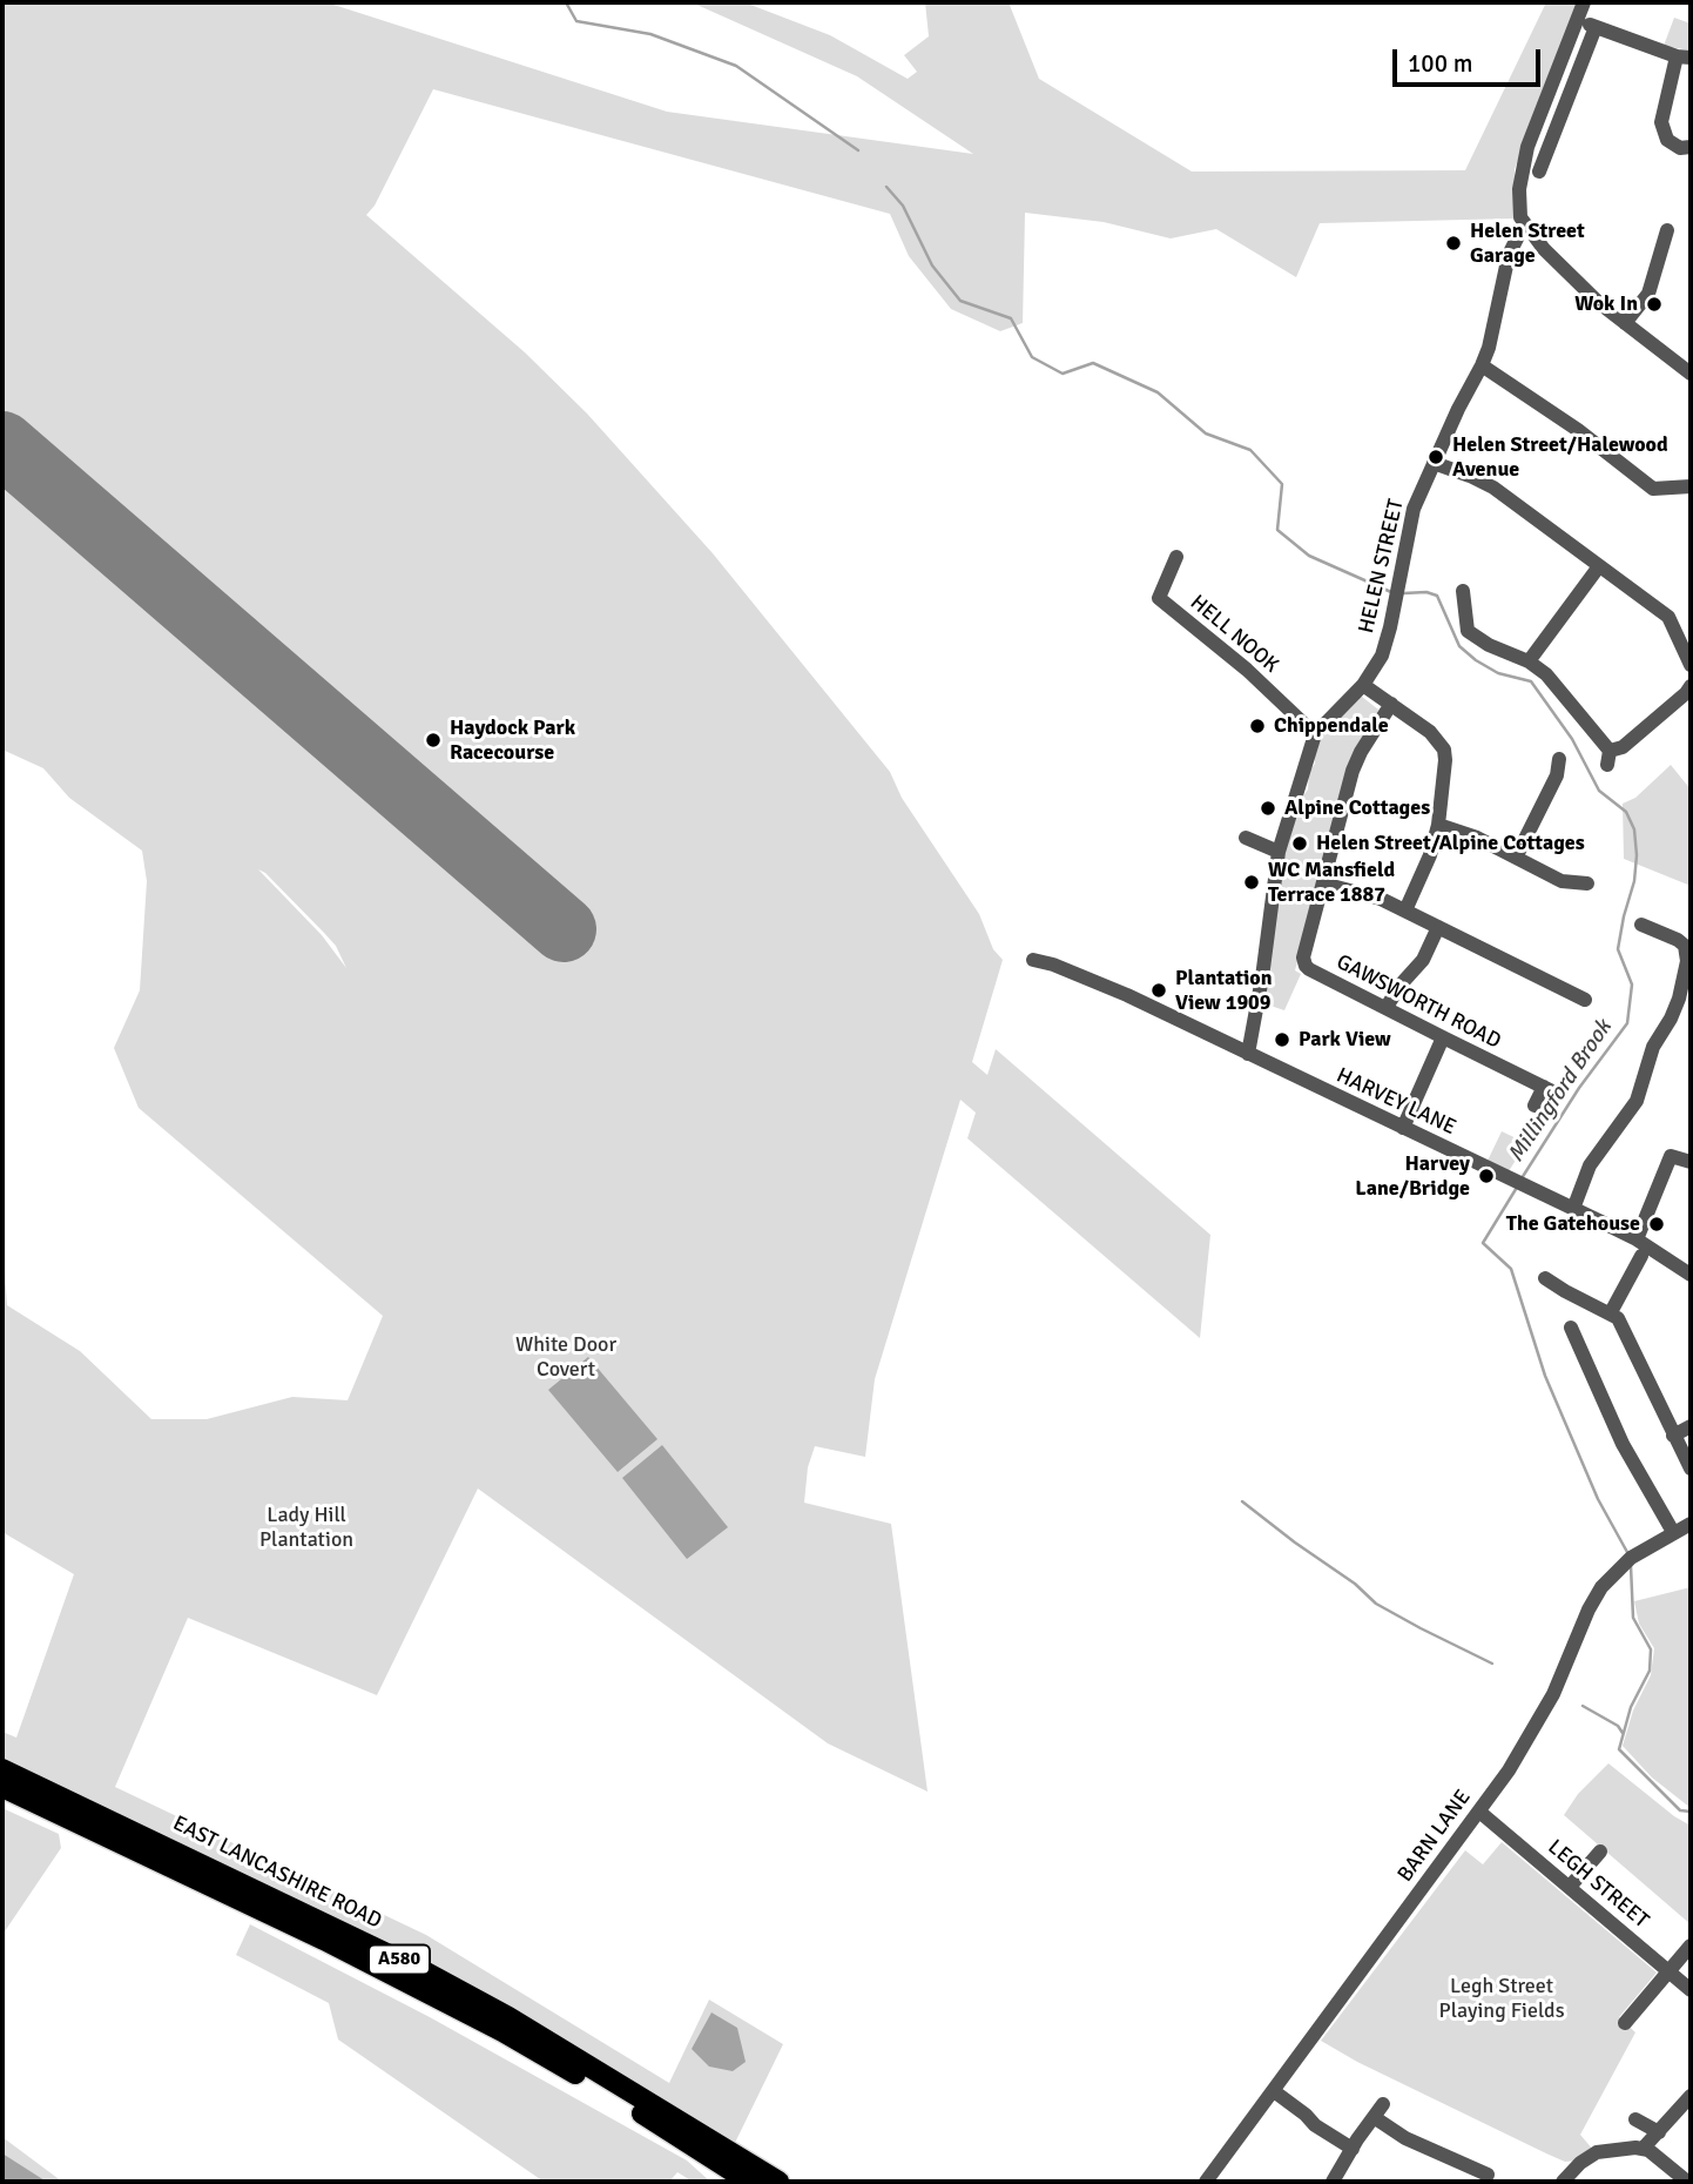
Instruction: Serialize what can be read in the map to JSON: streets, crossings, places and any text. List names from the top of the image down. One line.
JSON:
{"streets":{"highway":["EAST LANCASHIRE ROAD","A580"],"street":["HELEN STREET","HELL NOOK","GAWSWORTH ROAD","HARVEY LANE","BARN LANE","LEGH STREET"]},"crossings":[["HELEN STREET","HELL NOOK"],["HELEN STREET","HARVEY LANE"],["BARN LANE","LEGH STREET"]],"water":["Millingford Brook"],"parks":["White Door Covert","Lady Hill Plantation","Legh Street Playing Fields"],"places":["Helen Street Garage","Wok In","Helen Street/Halewood Avenue","Chippendale","Haydock Park Racecourse","Alpine Cottages","Helen Street/Alpine Cottages","WC Mansfield Terrace 1887","Plantation View 1909","Park View","Harvey Lane/Bridge","The Gatehouse"],"scale_bar":"100 m"}
